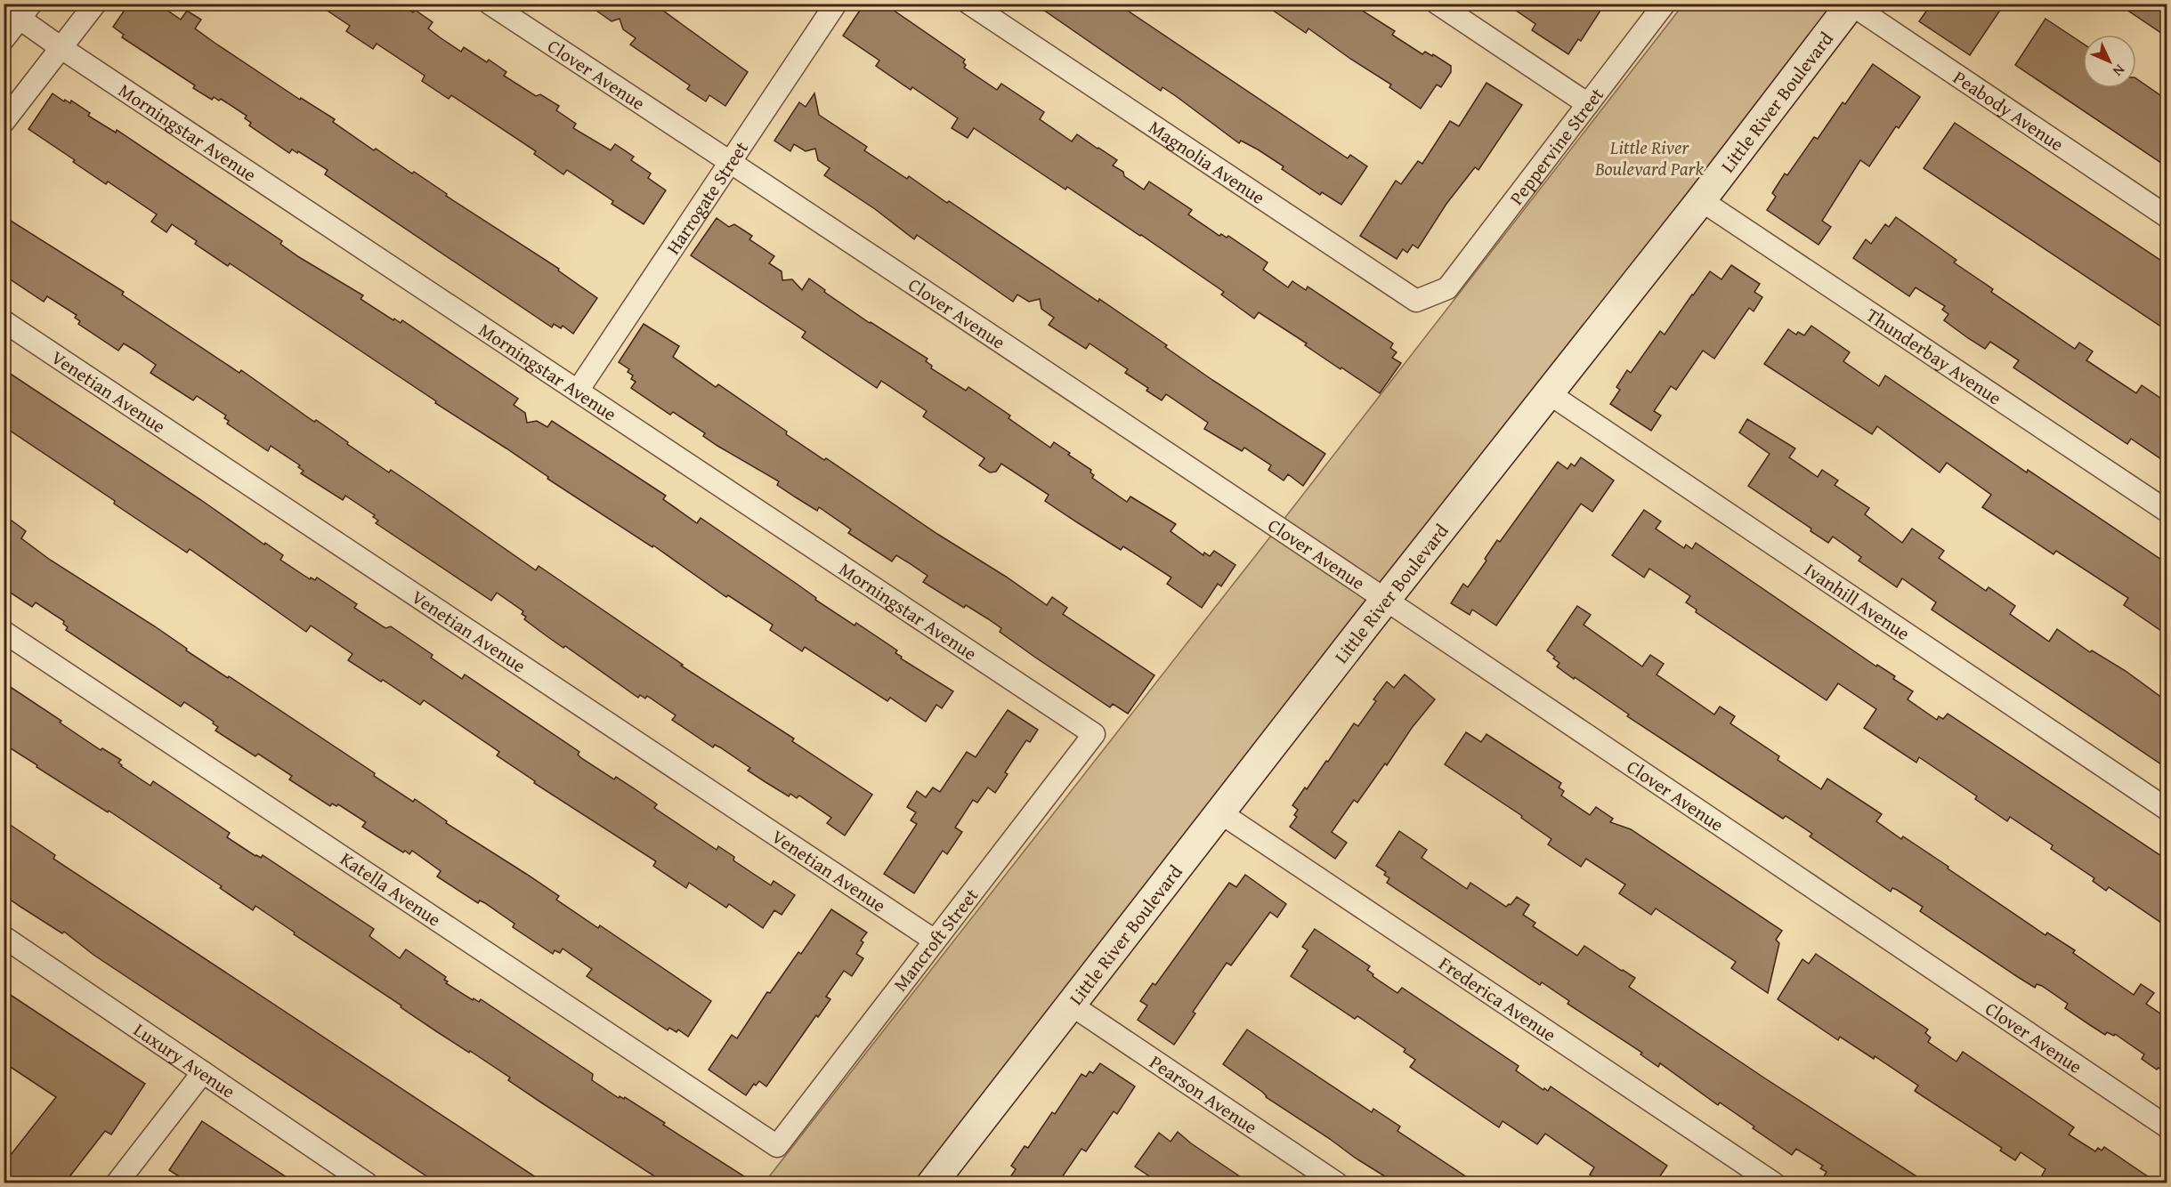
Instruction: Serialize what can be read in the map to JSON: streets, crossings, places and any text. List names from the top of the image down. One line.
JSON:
{"streets":{"street":["Clover Avenue","Little River Boulevard","Peabody Avenue","Morningstar Avenue","Peppervine Street","Magnolia Avenue","Harrogate Street","Thunderbay Avenue","Venetian Avenue","Ivanhill Avenue","Katella Avenue","Mancroft Street","Frederica Avenue","Luxury Avenue","Pearson Avenue"]},"crossings":[["Clover Avenue","Little River Boulevard"],["Clover Avenue","Harrogate Street"],["Little River Boulevard","Peabody Avenue"],["Little River Boulevard","Thunderbay Avenue"],["Little River Boulevard","Ivanhill Avenue"],["Little River Boulevard","Frederica Avenue"],["Little River Boulevard","Pearson Avenue"],["Morningstar Avenue","Harrogate Street"],["Morningstar Avenue","Mancroft Street"],["Peppervine Street","Magnolia Avenue"],["Venetian Avenue","Mancroft Street"],["Katella Avenue","Mancroft Street"]],"parks":["Little River Boulevard Park"],"north":"bottom right"}
